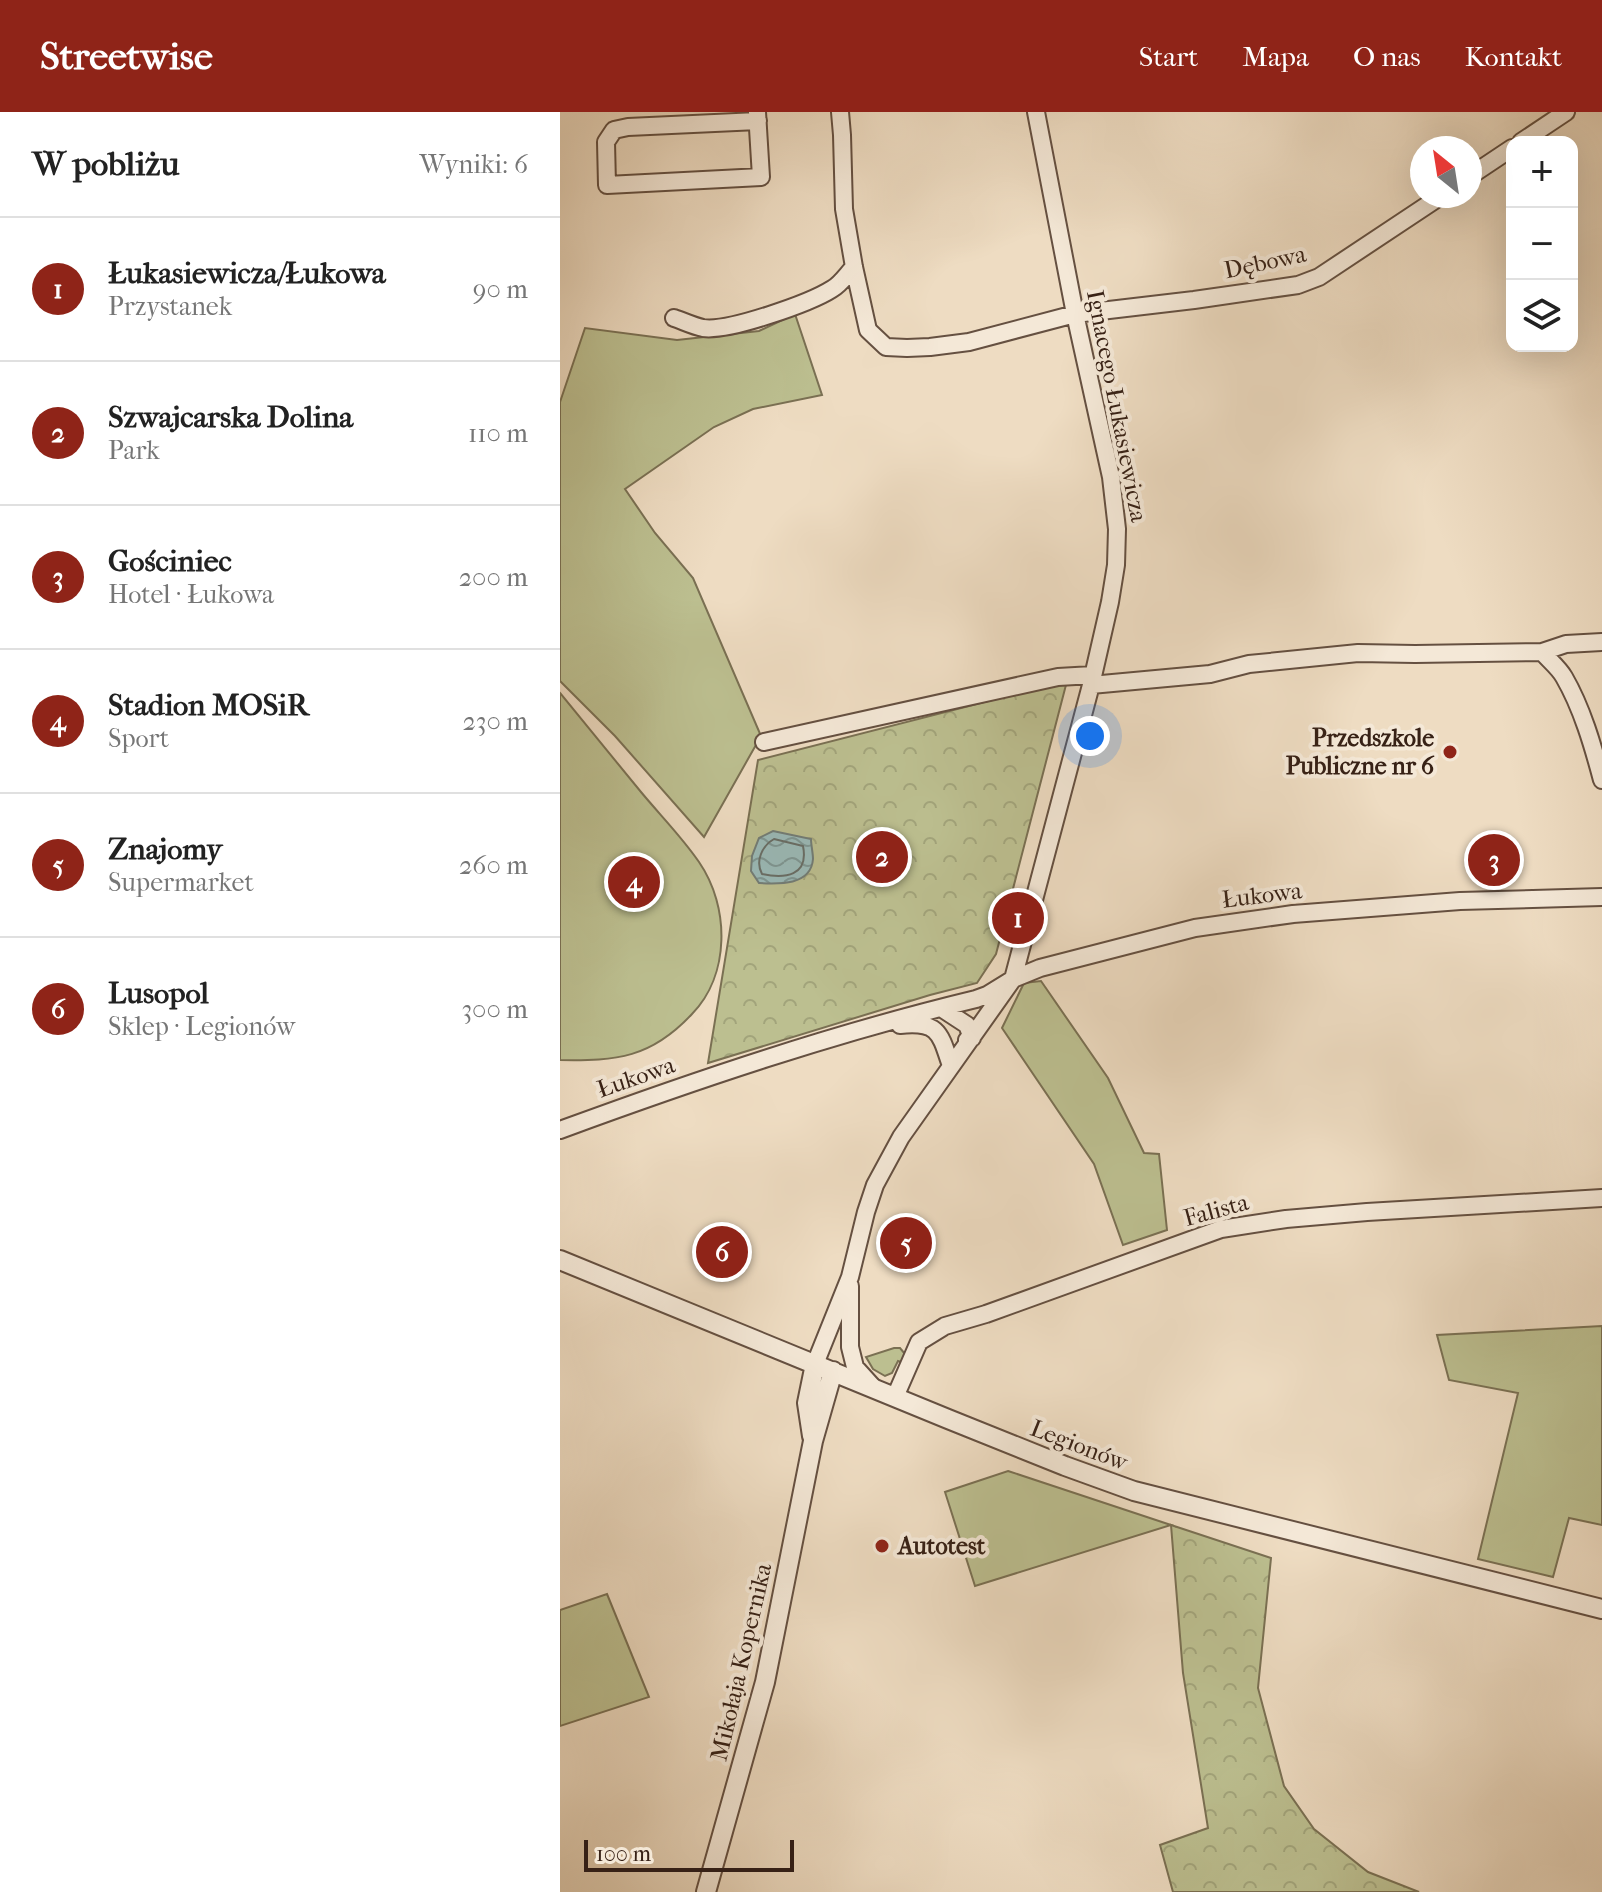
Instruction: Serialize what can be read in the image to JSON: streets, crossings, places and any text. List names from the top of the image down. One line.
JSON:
{"streets":{"street":["Dębowa","Ignacego Łukasiewicza","Łukowa","Falista","Legionów","Mikołaja Kopernika"]},"crossings":[["Dębowa","Ignacego Łukasiewicza"],["Ignacego Łukasiewicza","Łukowa"],["Ignacego Łukasiewicza","Legionów"],["Ignacego Łukasiewicza","Mikołaja Kopernika"],["Falista","Legionów"],["Legionów","Mikołaja Kopernika"]],"places":["Przedszkole Publiczne nr 6","Autotest"],"scale_bar":"100 m","north":"top left","page":{"header":"Streetwise","nav":["Start","Mapa","O nas","Kontakt"],"heading":["W pobliżu","Wyniki: 6"],"map_buttons":["+","−"],"list":[{"mark":"1","name":"Łukasiewicza/Łukowa","note":"Przystanek","value":"90 m"},{"mark":"2","name":"Szwajcarska Dolina","note":"Park","value":"110 m"},{"mark":"3","name":"Gościniec","note":"Hotel · Łukowa","value":"200 m"},{"mark":"4","name":"Stadion MOSiR","note":"Sport","value":"230 m"},{"mark":"5","name":"Znajomy","note":"Supermarket","value":"260 m"},{"mark":"6","name":"Lusopol","note":"Sklep · Legionów","value":"300 m"}],"pins":["2","3","4","1","5","6"],"scale":"100 m"}}
